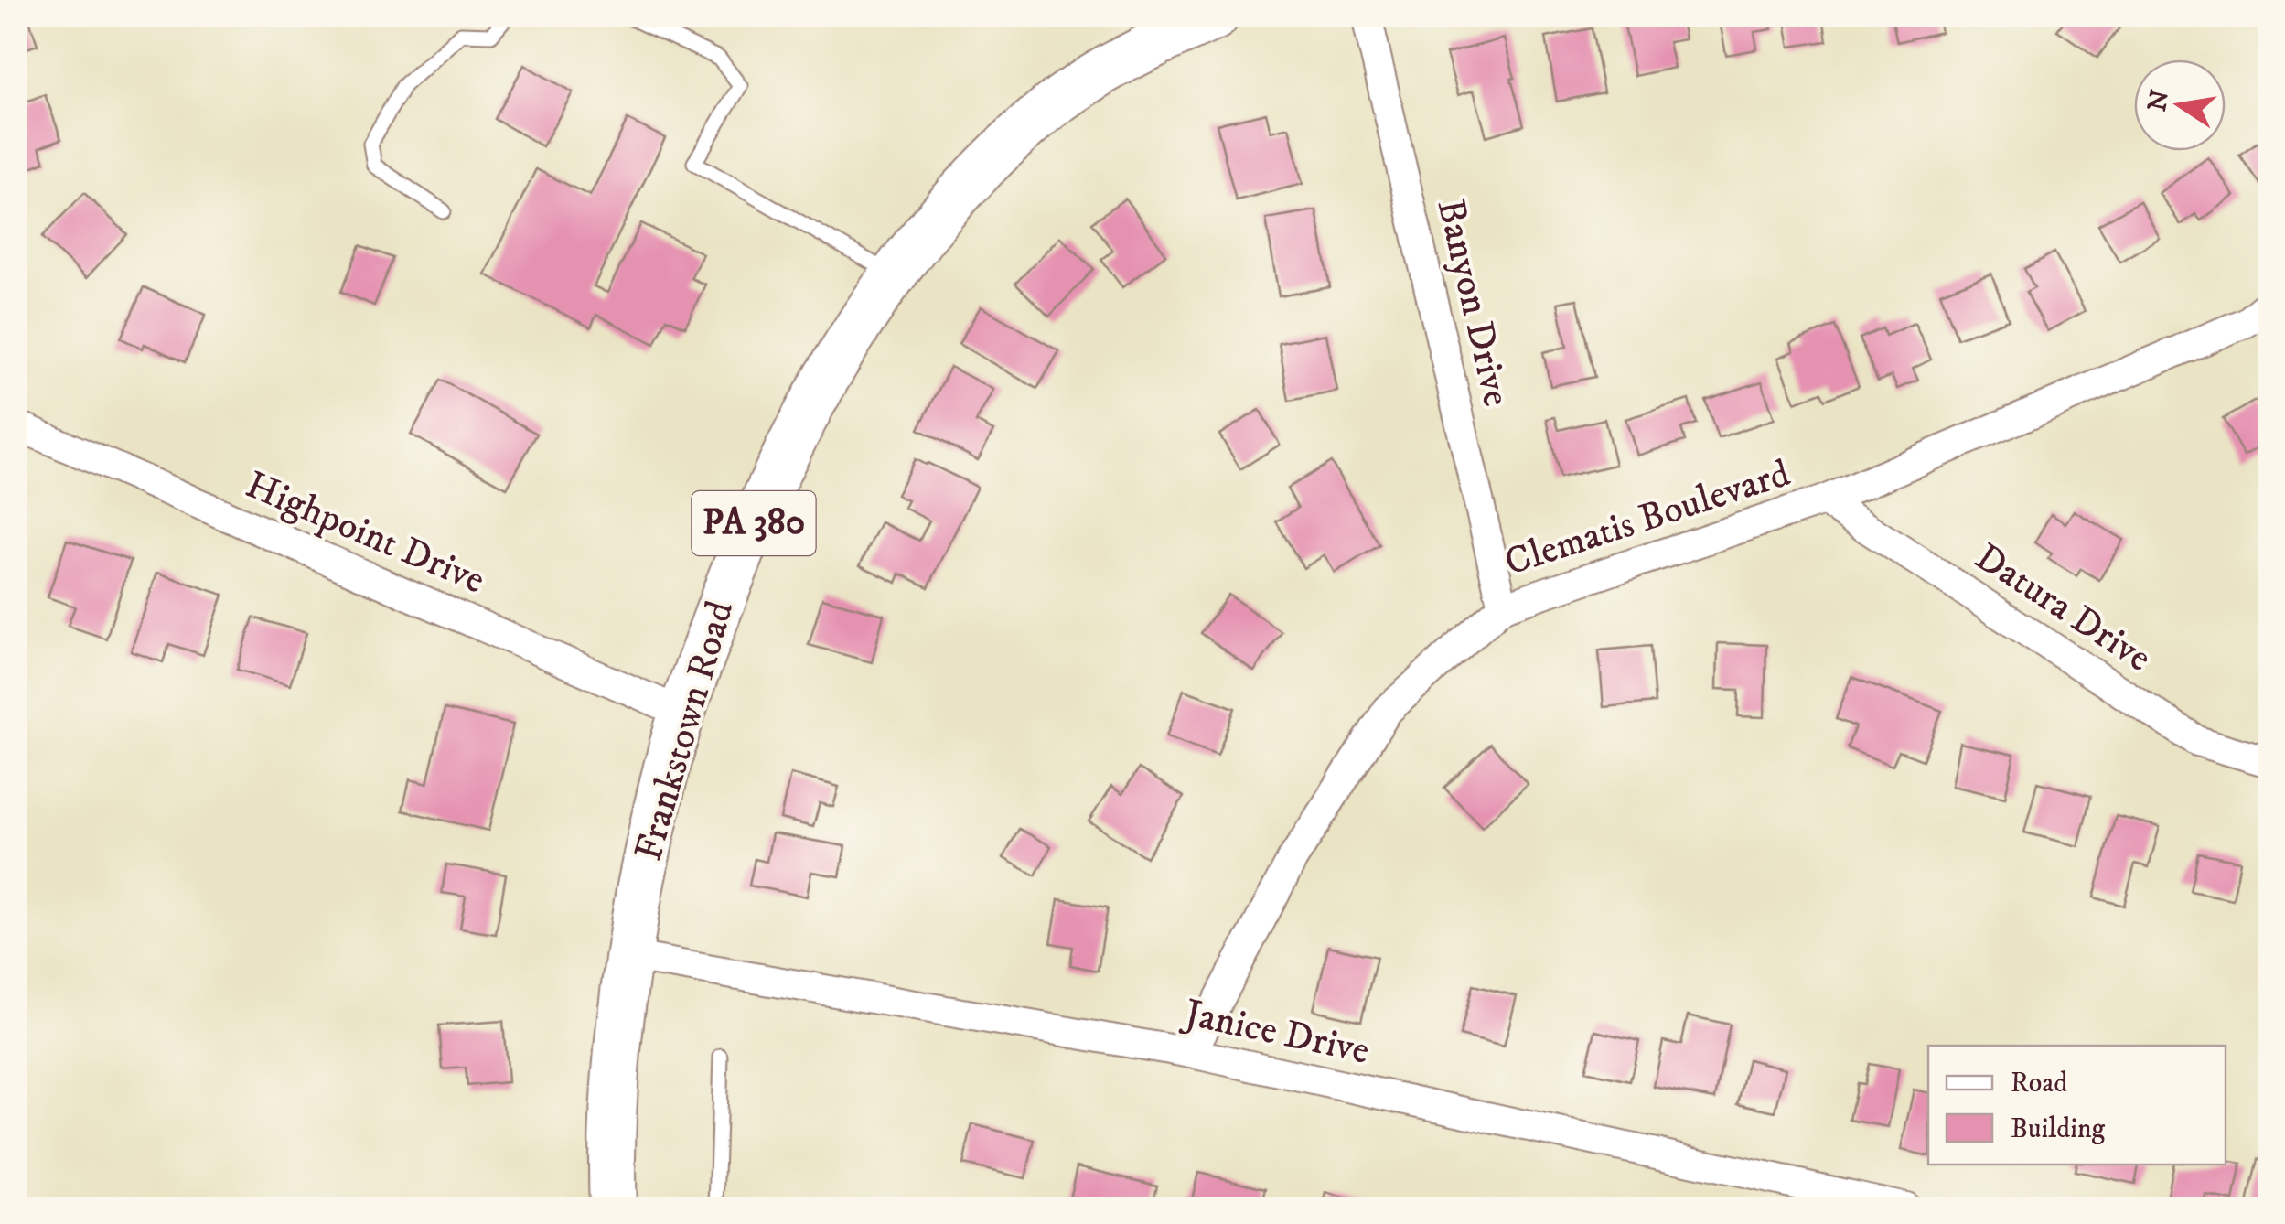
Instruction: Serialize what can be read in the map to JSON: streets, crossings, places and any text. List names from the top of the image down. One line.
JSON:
{"streets":{"main road":["PA 380","Frankstown Road"],"street":["Banyon Drive","Clematis Boulevard","Highpoint Drive","Datura Drive","Janice Drive"]},"crossings":[["Banyon Drive","Clematis Boulevard"],["Clematis Boulevard","Datura Drive"],["Clematis Boulevard","Janice Drive"],["Highpoint Drive","Frankstown Road"],["Frankstown Road","Janice Drive"]],"legend":["Road","Building"],"north":"left"}
